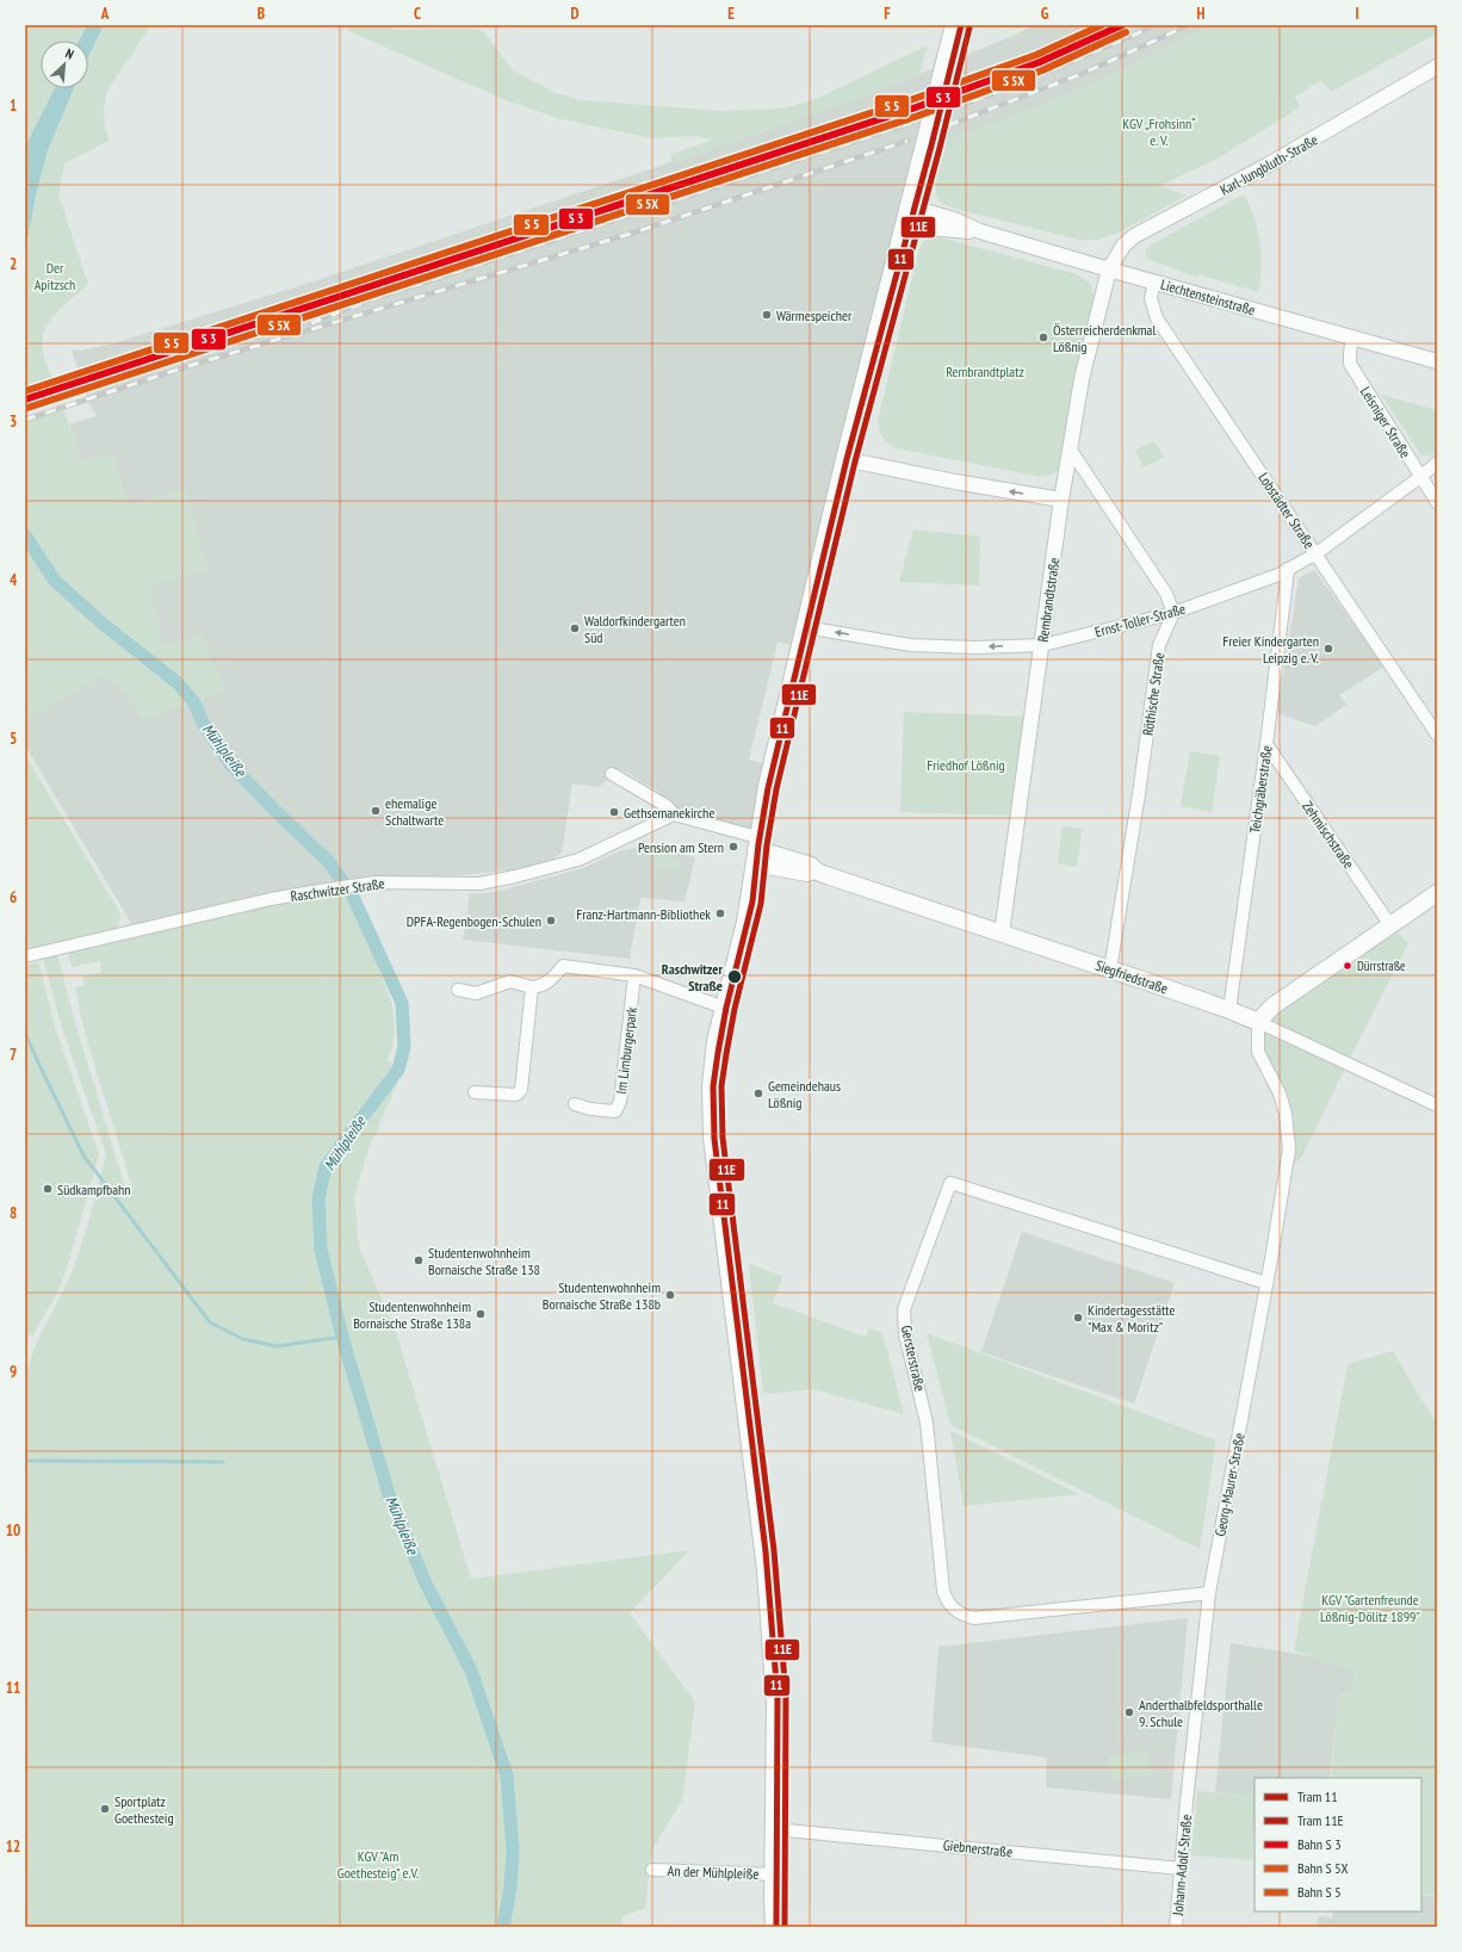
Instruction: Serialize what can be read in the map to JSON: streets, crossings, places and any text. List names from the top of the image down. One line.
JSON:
{"streets":{"main road":["Siegfriedstraße"],"street":["Karl-Jungbluth-Straße","Liechtensteinstraße","Leisniger Straße","Lobstädter Straße","Rembrandtstraße","Ernst-Toller-Straße","Röthische Straße","Teichgräberstraße","Zehmischstraße","Raschwitzer Straße","Im Limburgerpark","Gersterstraße","Georg-Maurer-Straße","Giebnerstraße","Johann-Adolf-Straße","An der Mühlpleiße"]},"crossings":[["Karl-Jungbluth-Straße","Liechtensteinstraße"],["Karl-Jungbluth-Straße","Rembrandtstraße"],["Liechtensteinstraße","Leisniger Straße"],["Liechtensteinstraße","Lobstädter Straße"],["Liechtensteinstraße","Rembrandtstraße"],["Leisniger Straße","Ernst-Toller-Straße"],["Lobstädter Straße","Ernst-Toller-Straße"],["Rembrandtstraße","Ernst-Toller-Straße"],["Rembrandtstraße","Siegfriedstraße"],["Ernst-Toller-Straße","Röthische Straße"],["Ernst-Toller-Straße","Teichgräberstraße"],["Röthische Straße","Siegfriedstraße"],["Teichgräberstraße","Zehmischstraße"],["Teichgräberstraße","Siegfriedstraße"],["Siegfriedstraße","Georg-Maurer-Straße"],["Gersterstraße","Georg-Maurer-Straße"],["Georg-Maurer-Straße","Johann-Adolf-Straße"],["Giebnerstraße","Johann-Adolf-Straße"]],"one_way":["Ernst-Toller-Straße"],"water":["Mühlpleiße"],"parks":["KGV „Frohsinn“ e. V.","Der Apitzsch","Rembrandtplatz","Friedhof Lößnig","KGV \"Gartenfreunde Lößnig-Dölitz 1899\"","KGV \"Am Goethesteig\" e.V."],"places":["Wärmespeicher","Österreicherdenkmal Lößnig","Waldorfkindergarten Süd","Freier Kindergarten Leipzig e. V.","ehemalige Schaltwarte","Gethsemanekirche","Pension am Stern","Franz-Hartmann-Bibliothek","DPFA-Regenbogen-Schulen","Dürrstraße","Raschwitzer Straße","Gemeindehaus Lößnig","Südkampfbahn","Studentenwohnheim Bornaische Straße 138","Studentenwohnheim Bornaische Straße 138b","Studentenwohnheim Bornaische Straße 138a","Kindertagesstätte \"Max & Moritz\"","Anderthalbfeldsporthalle 9. Schule","Sportplatz Goethesteig"],"lines":["tram line 11","tram line 11E"],"legend":["Tram 11","Tram 11E","Bahn S 3","Bahn S 5X","Bahn S 5"],"north":"top right","grid":{"columns":["A","B","C","D","E","F","G","H","I"],"rows":["1","2","3","4","5","6","7","8","9","10","11","12"]}}
